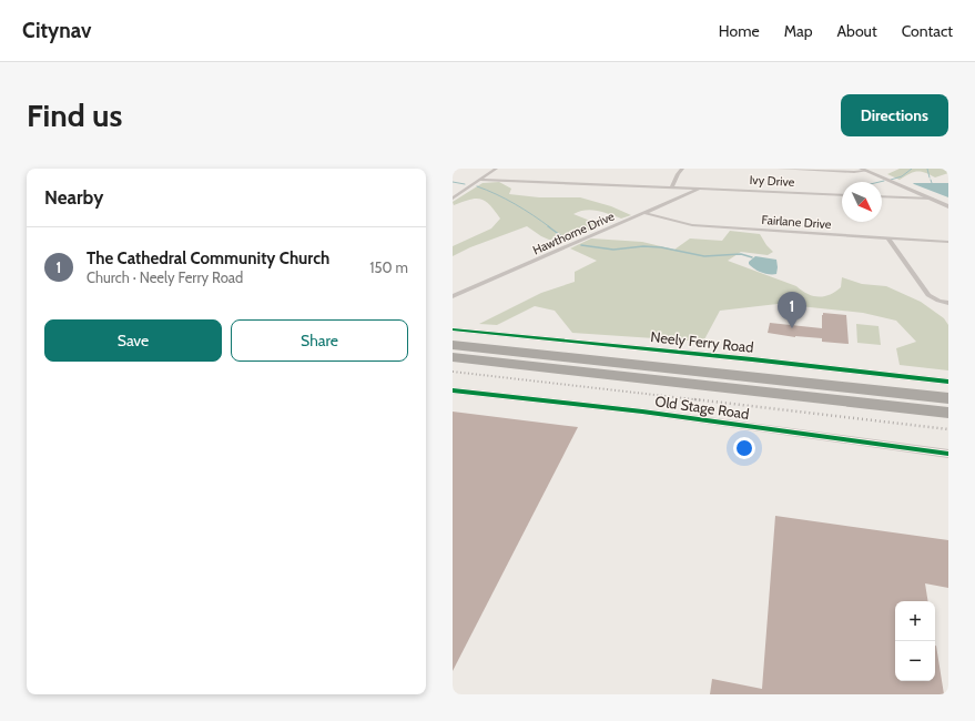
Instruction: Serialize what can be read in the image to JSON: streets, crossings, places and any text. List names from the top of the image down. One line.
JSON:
{"streets":{"street":["Ivy Drive","Fairlane Drive","Hawthorne Drive","Neely Ferry Road","Old Stage Road"]},"crossings":[["Ivy Drive","Hawthorne Drive"],["Fairlane Drive","Hawthorne Drive"]],"north":"bottom right","page":{"header":"Citynav","nav":["Home","Map","About","Contact"],"buttons":["Directions",["Save","Share"]],"title":"Find us","heading":"Nearby","list":[{"mark":"1","name":"The Cathedral Community Church","note":"Church · Neely Ferry Road","value":"150 m"}],"pins":"1","map_buttons":["+","−"]}}
